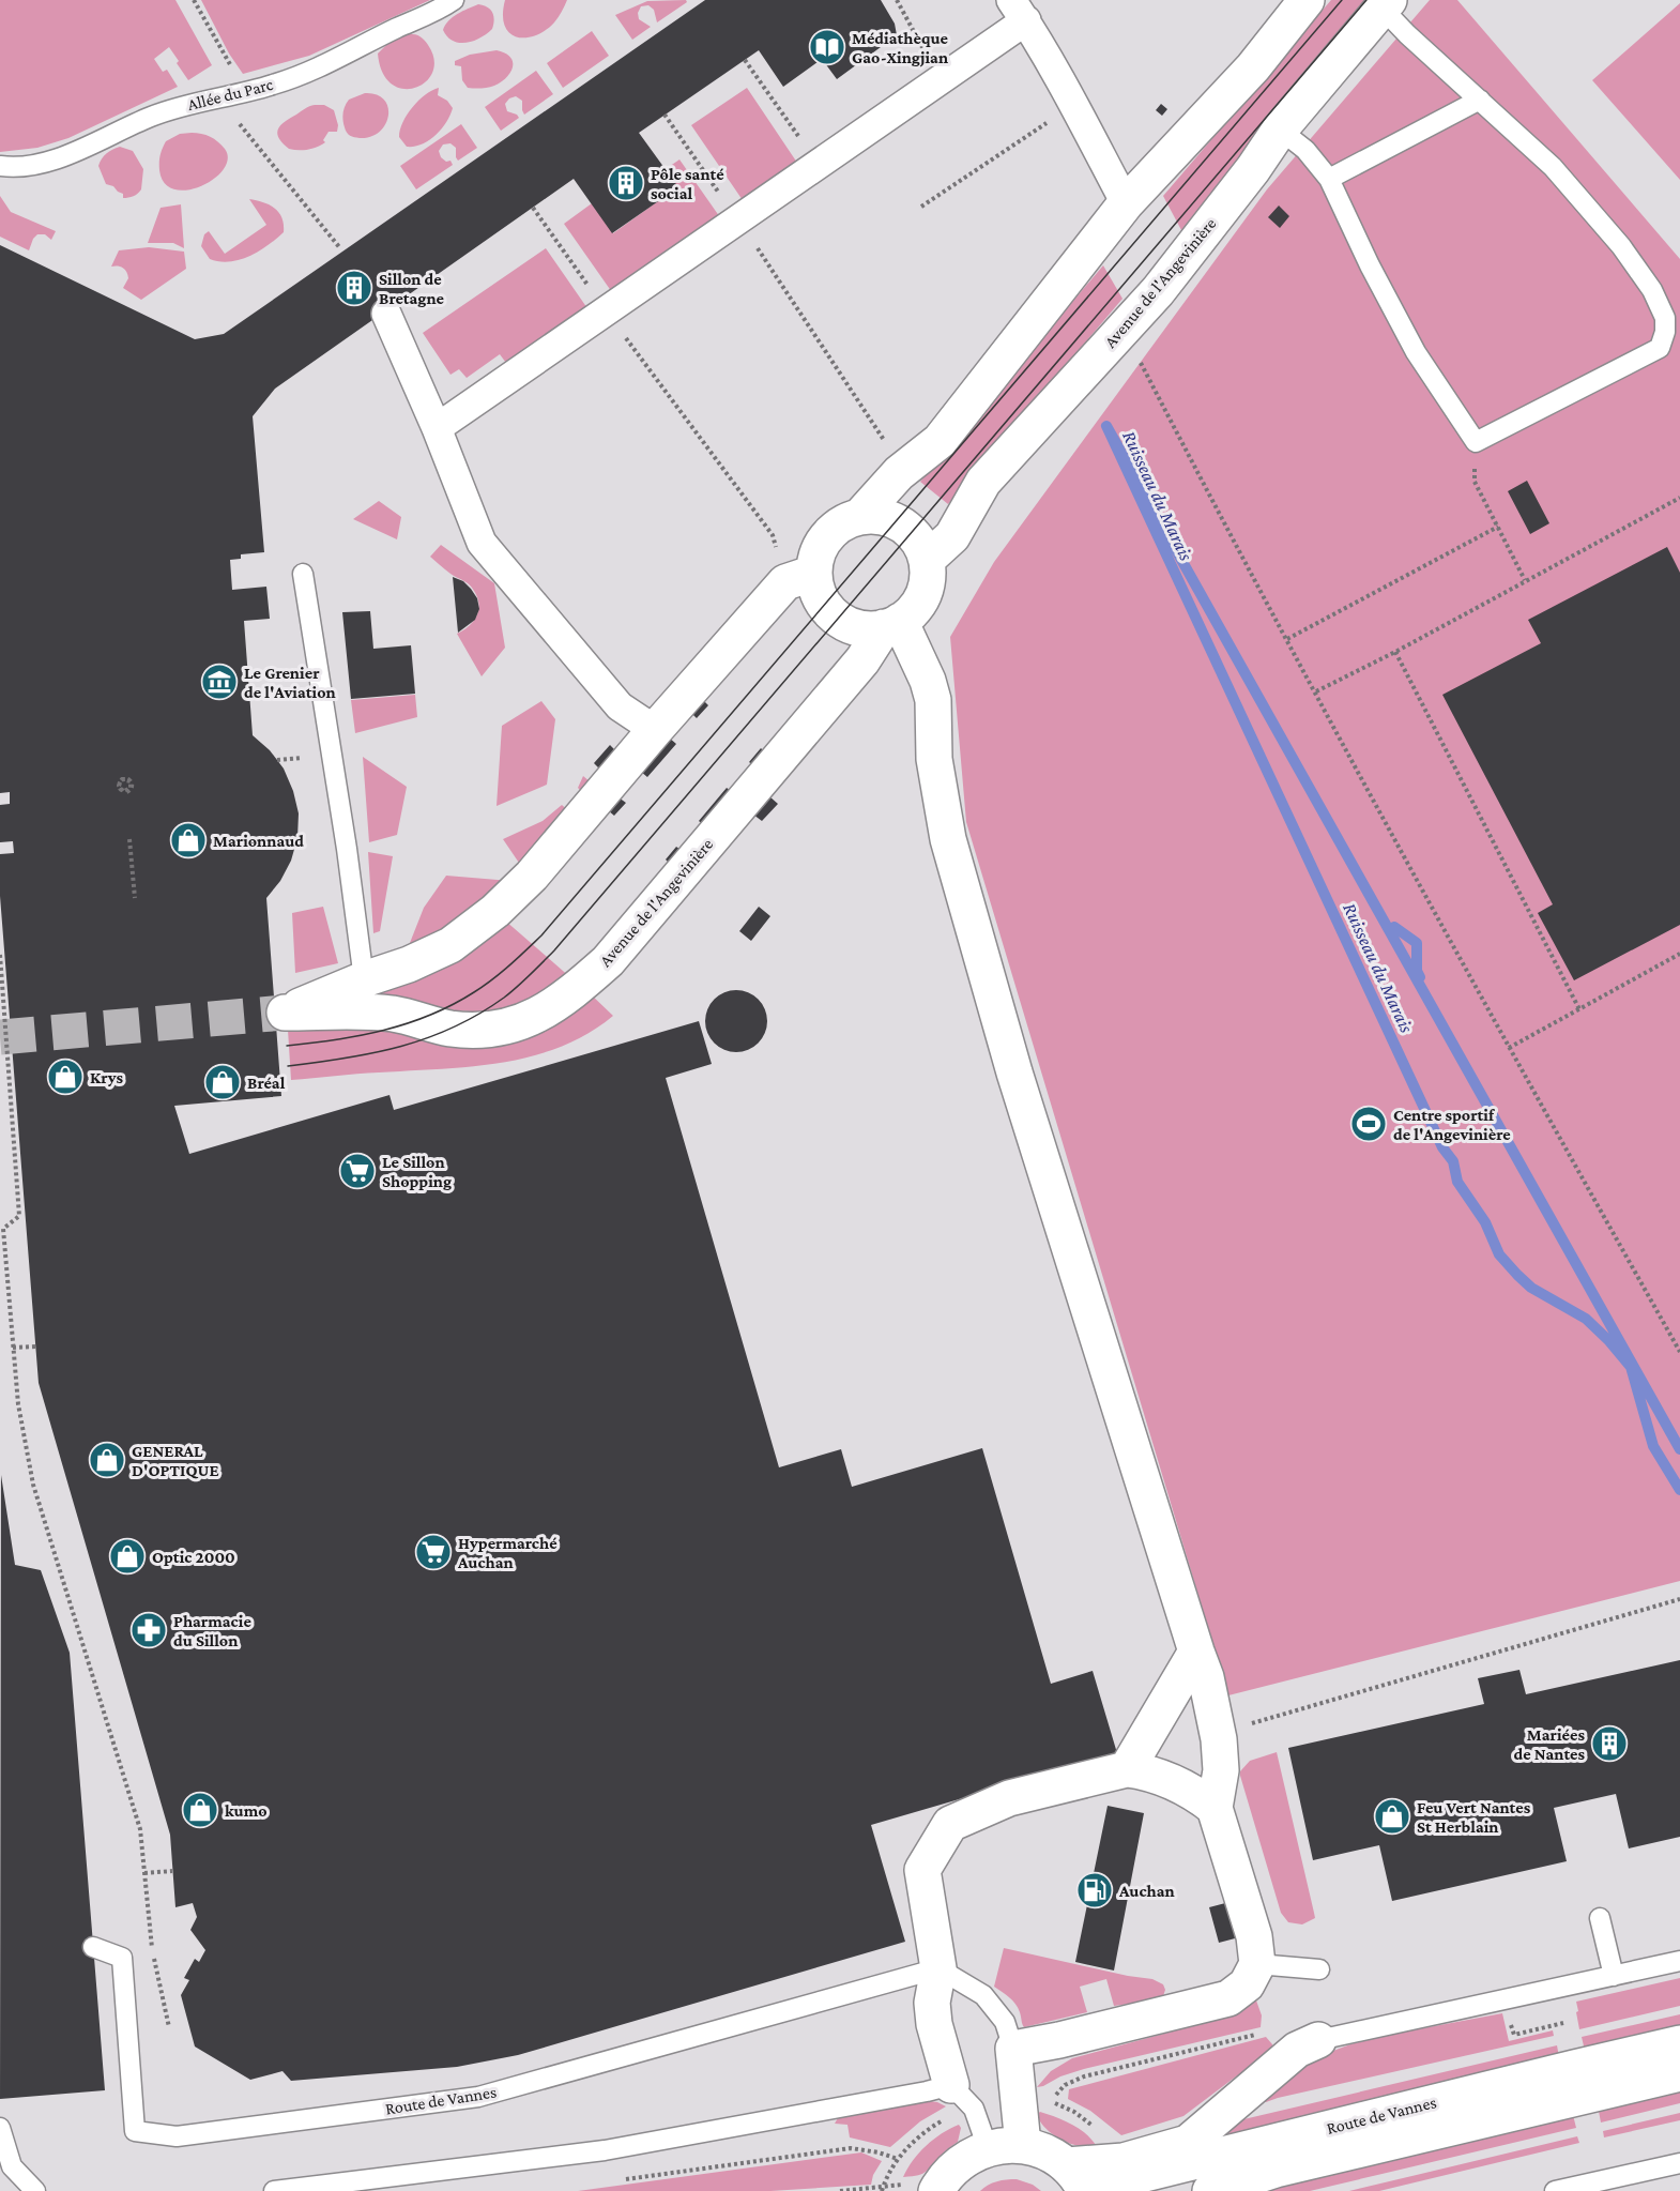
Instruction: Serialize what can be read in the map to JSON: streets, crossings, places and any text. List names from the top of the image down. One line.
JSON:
{"streets":{"street":["Avenue de l'Angevinière","Route de Vannes"],"lane":["Allée du Parc"]},"water":["Ruisseau du Marais"],"places":{"library":["Médiathèque Gao-Xingjian"],"building":["Pôle santé social","Sillon de Bretagne","Mariées de Nantes"],"museum":["Le Grenier de l'Aviation"],"shop":["Marionnaud","Krys","Bréal","GENERAL D'OPTIQUE","Optic 2000","kumo","Feu Vert Nantes St Herblain"],"sports":["Centre sportif de l'Angevinière"],"supermarket":["Le Sillon Shopping","Hypermarché Auchan"],"pharmacy":["Pharmacie du Sillon"],"fuel station":["Auchan"]}}
